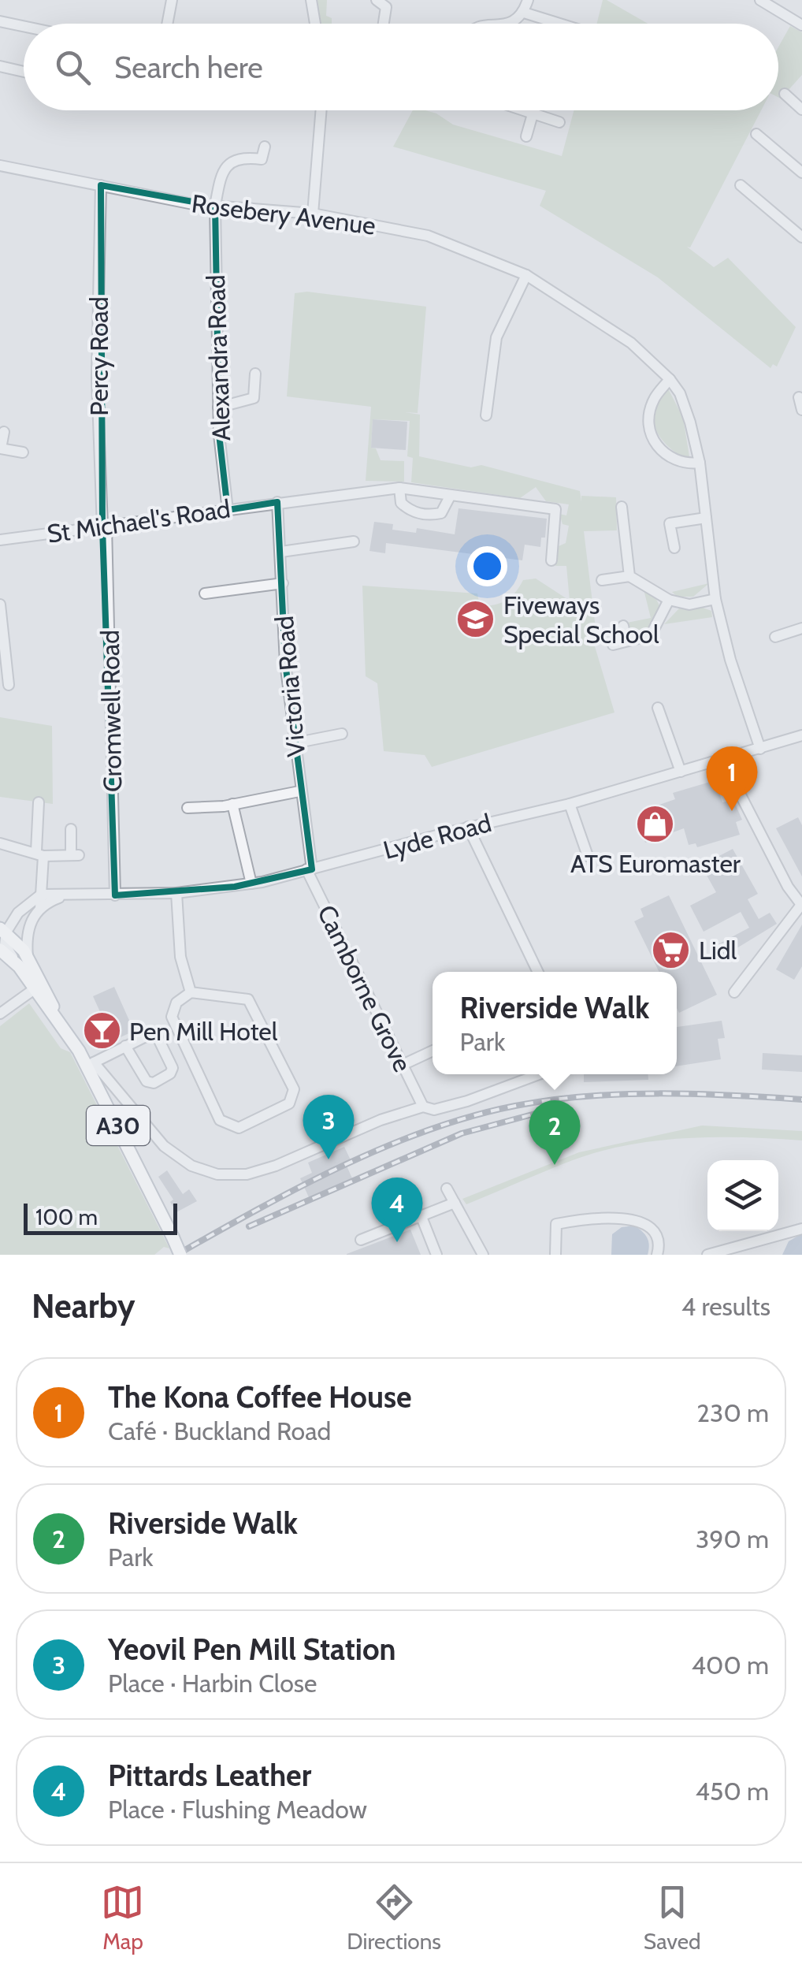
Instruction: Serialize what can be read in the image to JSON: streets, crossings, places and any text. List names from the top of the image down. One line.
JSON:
{"streets":{"main road":["A30"],"street":["Rosebery Avenue","Percy Road","Alexandra Road","St Michael's Road","Victoria Road","Cromwell Road","Lyde Road","Camborne Grove"]},"crossings":[["Rosebery Avenue","Percy Road"],["Rosebery Avenue","Alexandra Road"],["Rosebery Avenue","Lyde Road"],["Percy Road","St Michael's Road"],["Percy Road","Cromwell Road"],["Alexandra Road","St Michael's Road"],["St Michael's Road","Victoria Road"],["St Michael's Road","Cromwell Road"],["Victoria Road","Lyde Road"],["Victoria Road","Camborne Grove"],["Cromwell Road","Lyde Road"],["Lyde Road","Camborne Grove"]],"places":{"school or university":["Fiveways Special School"],"shop":["ATS Euromaster"],"supermarket":["Lidl"],"bar":["Pen Mill Hotel"]},"scale_bar":"100 m","page":{"search":"Search here","pins":["1","3","2","4"],"popup":["Riverside Walk","Park"],"scale":"100 m","heading":["Nearby","4 results"],"list":[{"mark":"1","name":"The Kona Coffee House","note":"Café · Buckland Road","value":"230 m"},{"mark":"2","name":"Riverside Walk","note":"Park","value":"390 m"},{"mark":"3","name":"Yeovil Pen Mill Station","note":"Place · Harbin Close","value":"400 m"},{"mark":"4","name":"Pittards Leather","note":"Place · Flushing Meadow","value":"450 m"}],"nav":["Map","Directions","Saved"]}}
